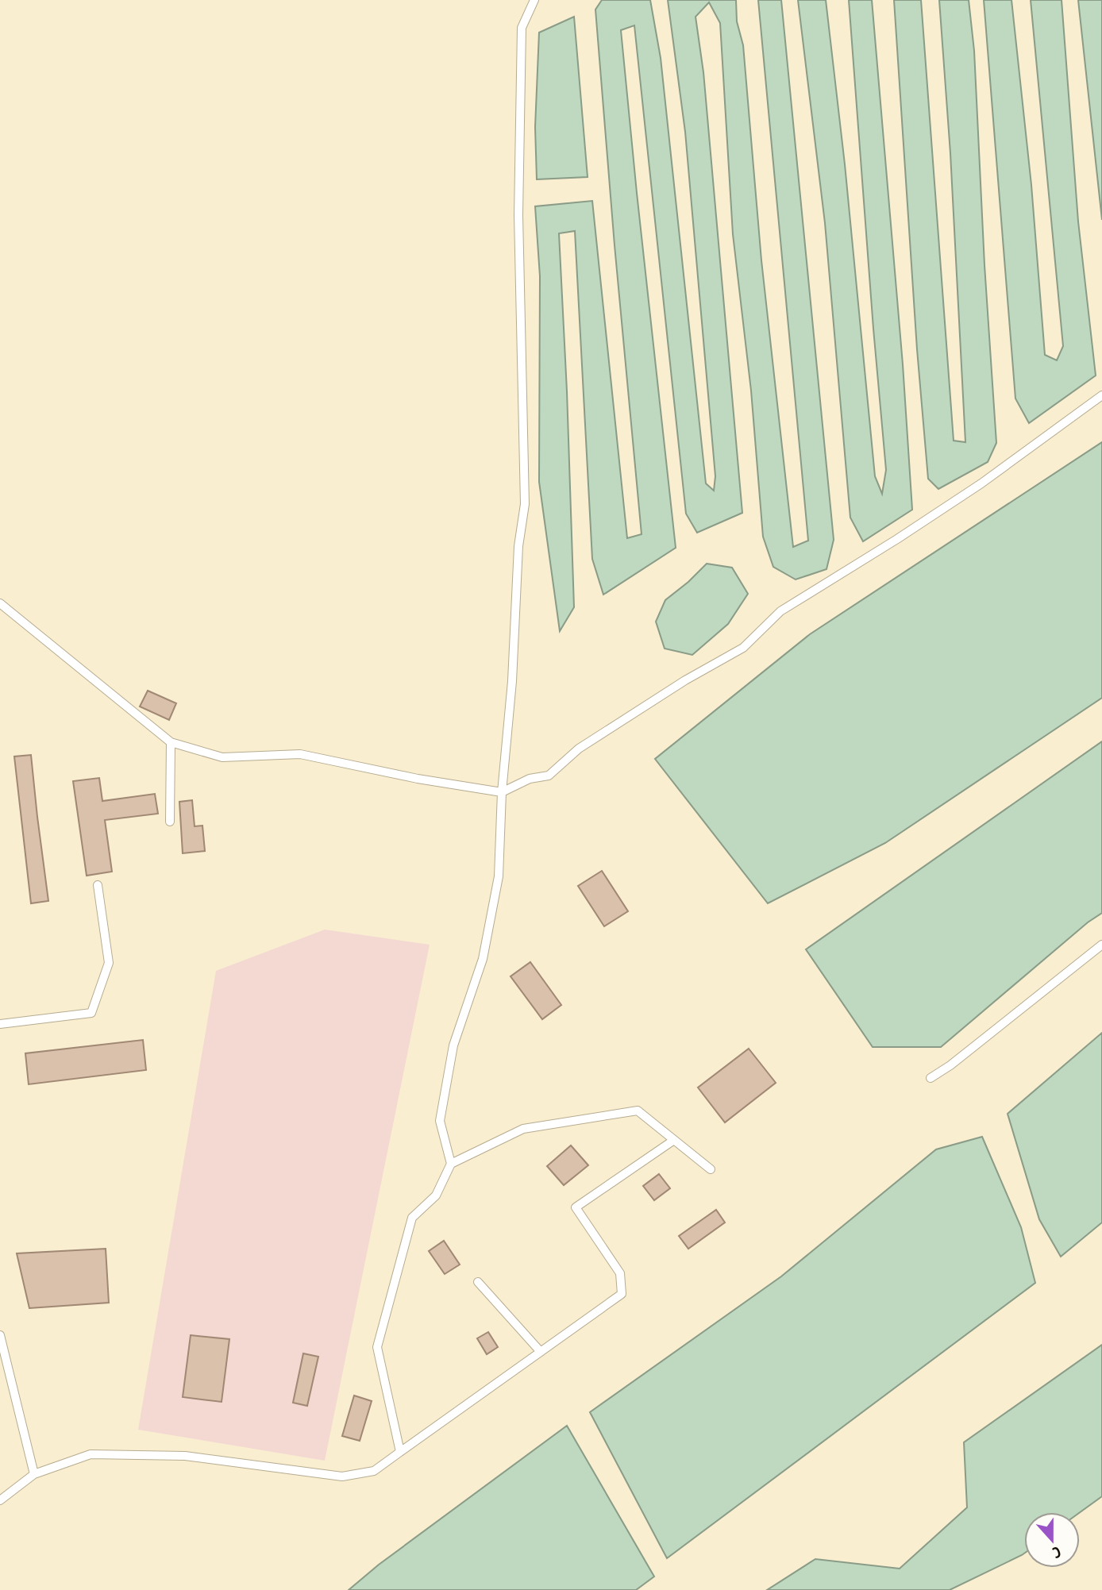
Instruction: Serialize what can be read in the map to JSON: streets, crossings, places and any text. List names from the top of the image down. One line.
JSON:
{"north":"bottom"}
